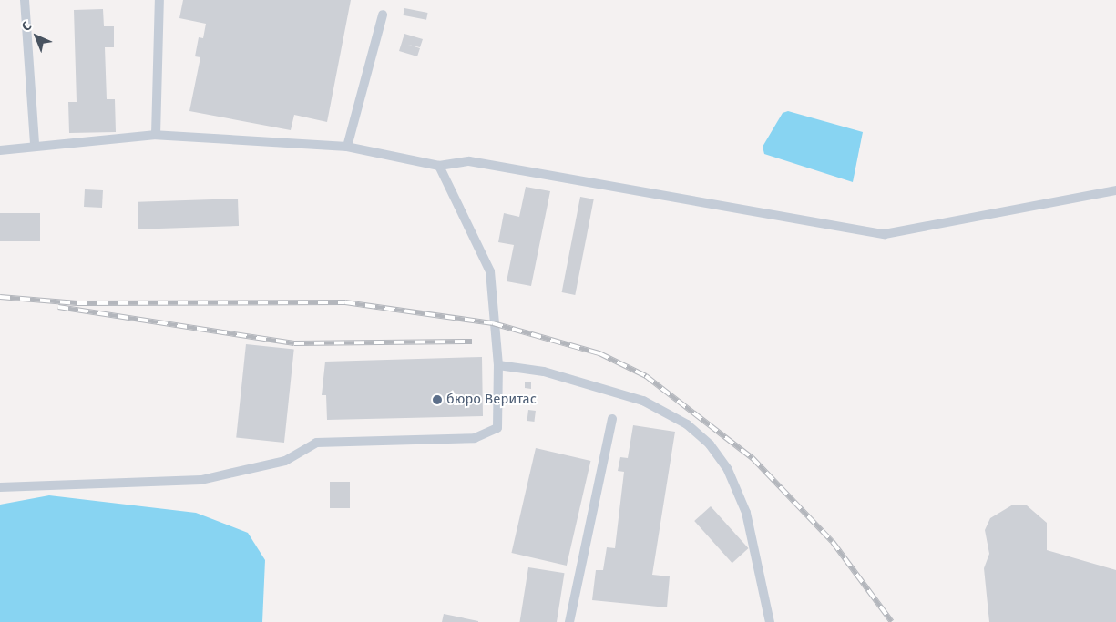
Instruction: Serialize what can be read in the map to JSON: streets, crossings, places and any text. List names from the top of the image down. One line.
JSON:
{"places":["бюро Веритас"],"north":"top left"}
